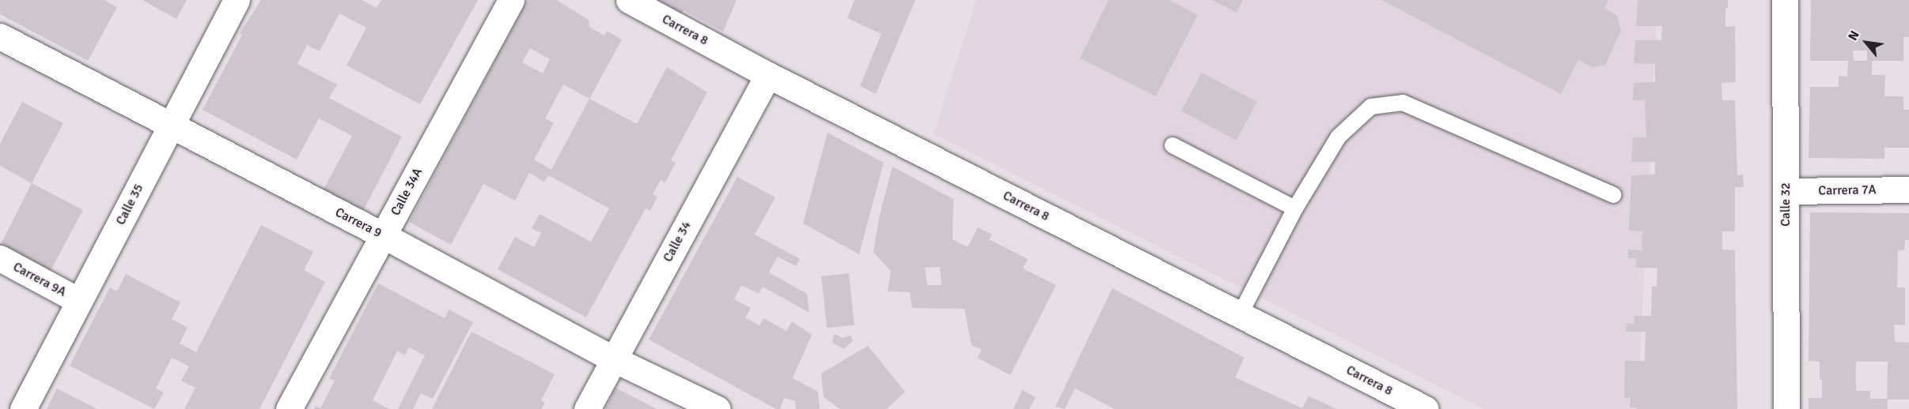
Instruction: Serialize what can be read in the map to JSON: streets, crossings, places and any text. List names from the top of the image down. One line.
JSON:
{"streets":{"street":["Carrera 8","Carrera 7A","Calle 34A","Calle 35","Calle 32","Carrera 9","Calle 34","Carrera 9A"]},"crossings":[["Carrera 8","Calle 34"],["Carrera 7A","Calle 32"],["Calle 34A","Carrera 9"],["Calle 35","Carrera 9"],["Calle 35","Carrera 9A"],["Carrera 9","Calle 34"]],"north":"top left"}
